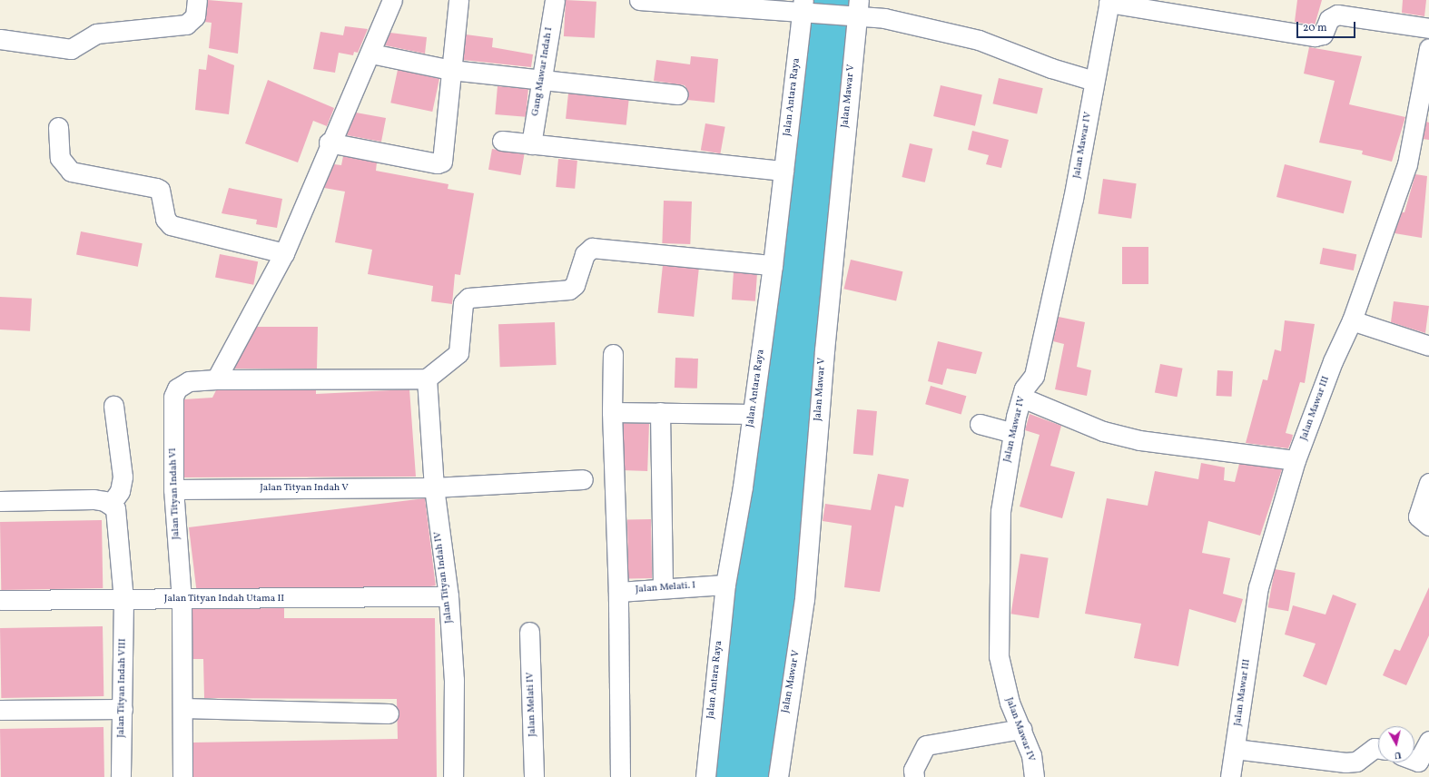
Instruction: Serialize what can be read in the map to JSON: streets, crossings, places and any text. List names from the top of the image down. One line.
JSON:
{"streets":{"street":["Gang Mawar Indah I","Jalan Mawar V","Jalan Antara Raya","Jalan Mawar IV","Jalan Mawar III","Jalan Tityan Indah V","Jalan Tityan Indah Vl","Jalan Tityan Indah IV","Jalan Melati. I","Jalan Tityan Indah Utama II","Jalan Tityan Indah VIII","Jalan Melati IV"]},"crossings":[["Jalan Antara Raya","Jalan Melati. I"],["Jalan Tityan Indah V","Jalan Tityan Indah Vl"],["Jalan Tityan Indah V","Jalan Tityan Indah IV"],["Jalan Tityan Indah Vl","Jalan Tityan Indah Utama II"],["Jalan Tityan Indah IV","Jalan Tityan Indah Utama II"],["Jalan Tityan Indah Utama II","Jalan Tityan Indah VIII"]],"scale_bar":"20 m","north":"bottom"}
